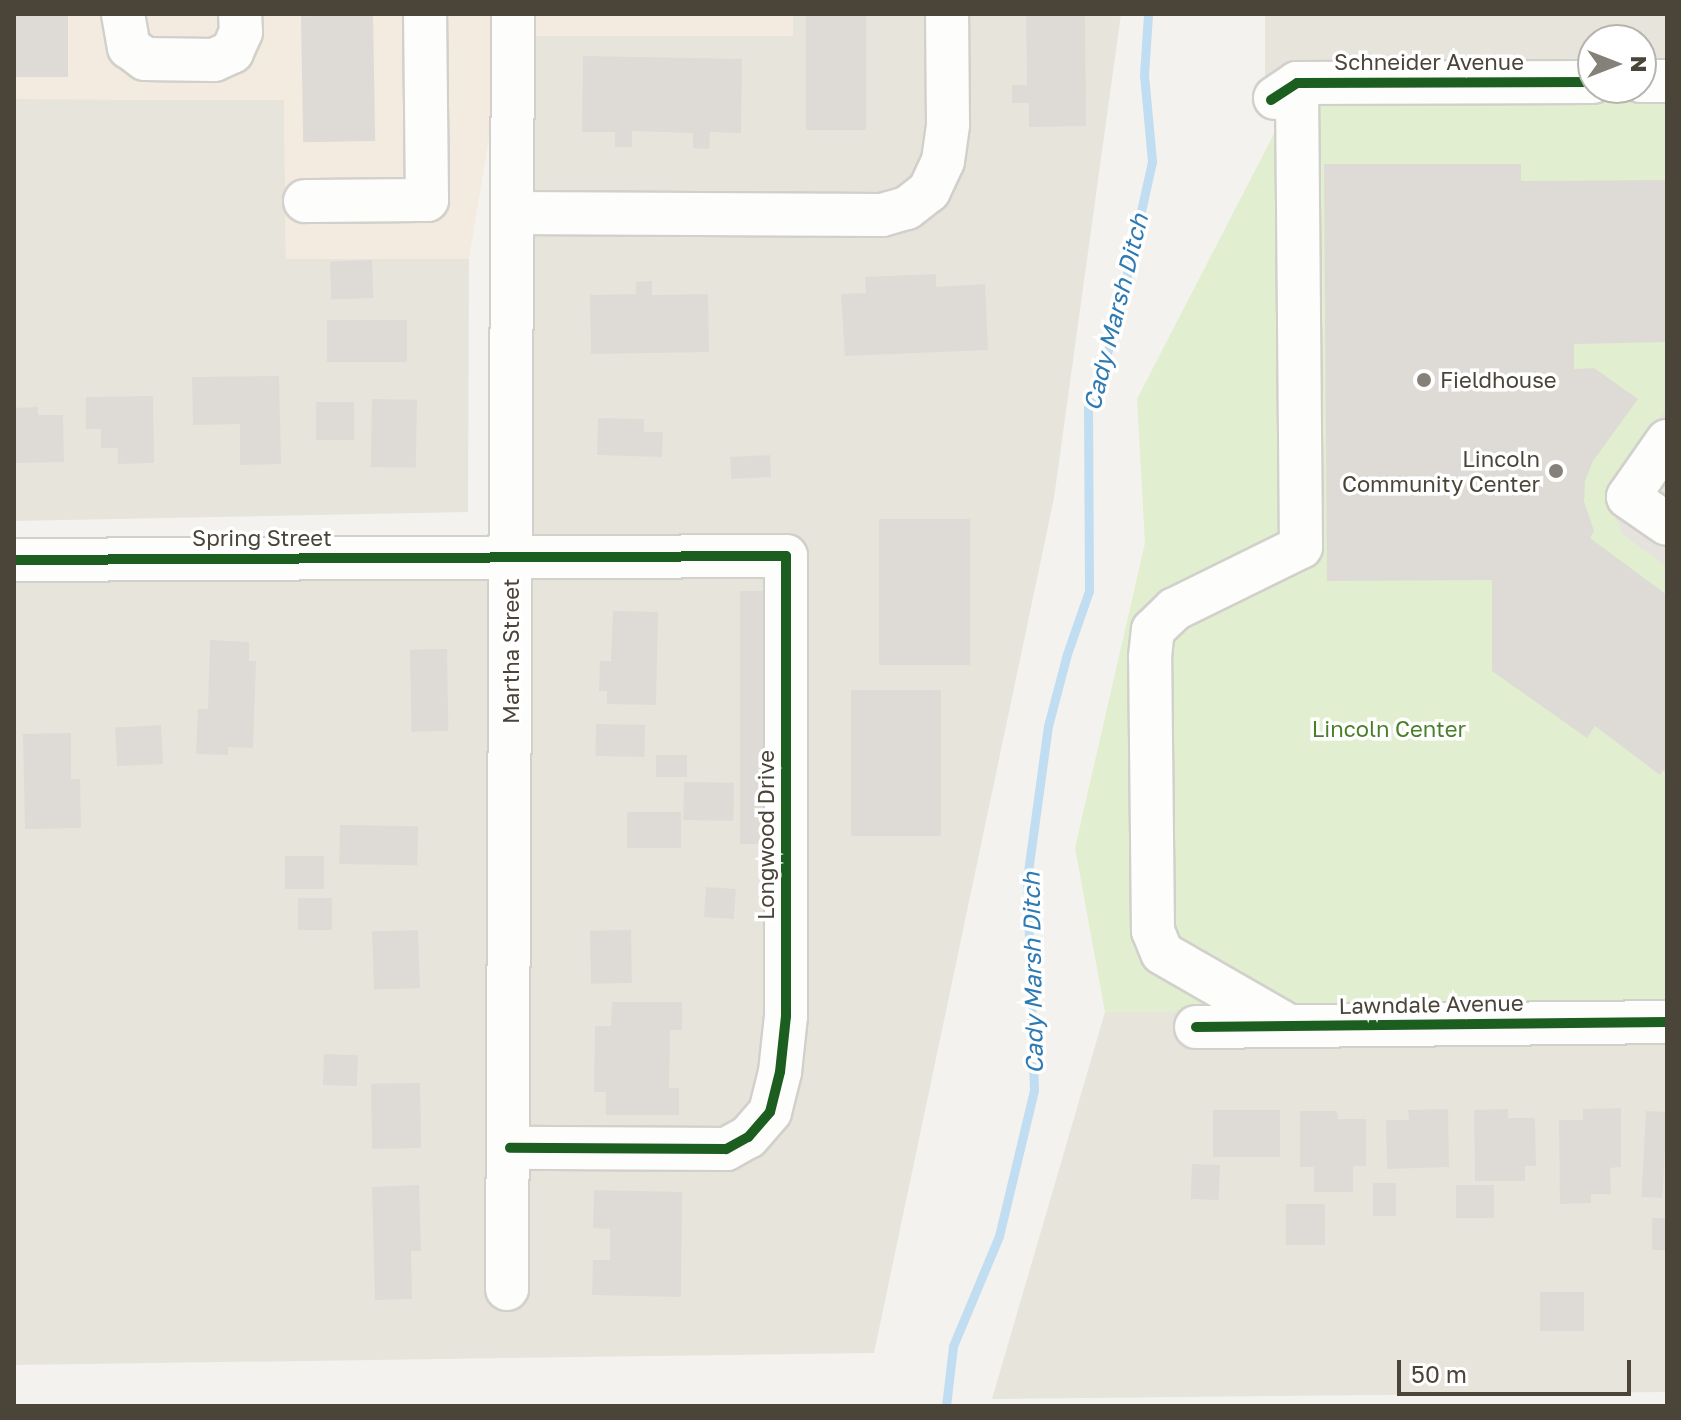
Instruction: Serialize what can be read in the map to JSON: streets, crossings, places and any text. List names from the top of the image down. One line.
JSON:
{"streets":{"street":["Schneider Avenue","Spring Street","Martha Street","Longwood Drive","Lawndale Avenue"]},"crossings":[["Schneider Avenue","Lawndale Avenue"],["Spring Street","Martha Street"],["Spring Street","Longwood Drive"],["Martha Street","Longwood Drive"]],"water":["Cady Marsh Ditch"],"parks":["Lincoln Center"],"places":["Fieldhouse","Lincoln Community Center"],"scale_bar":"50 m","north":"right"}
